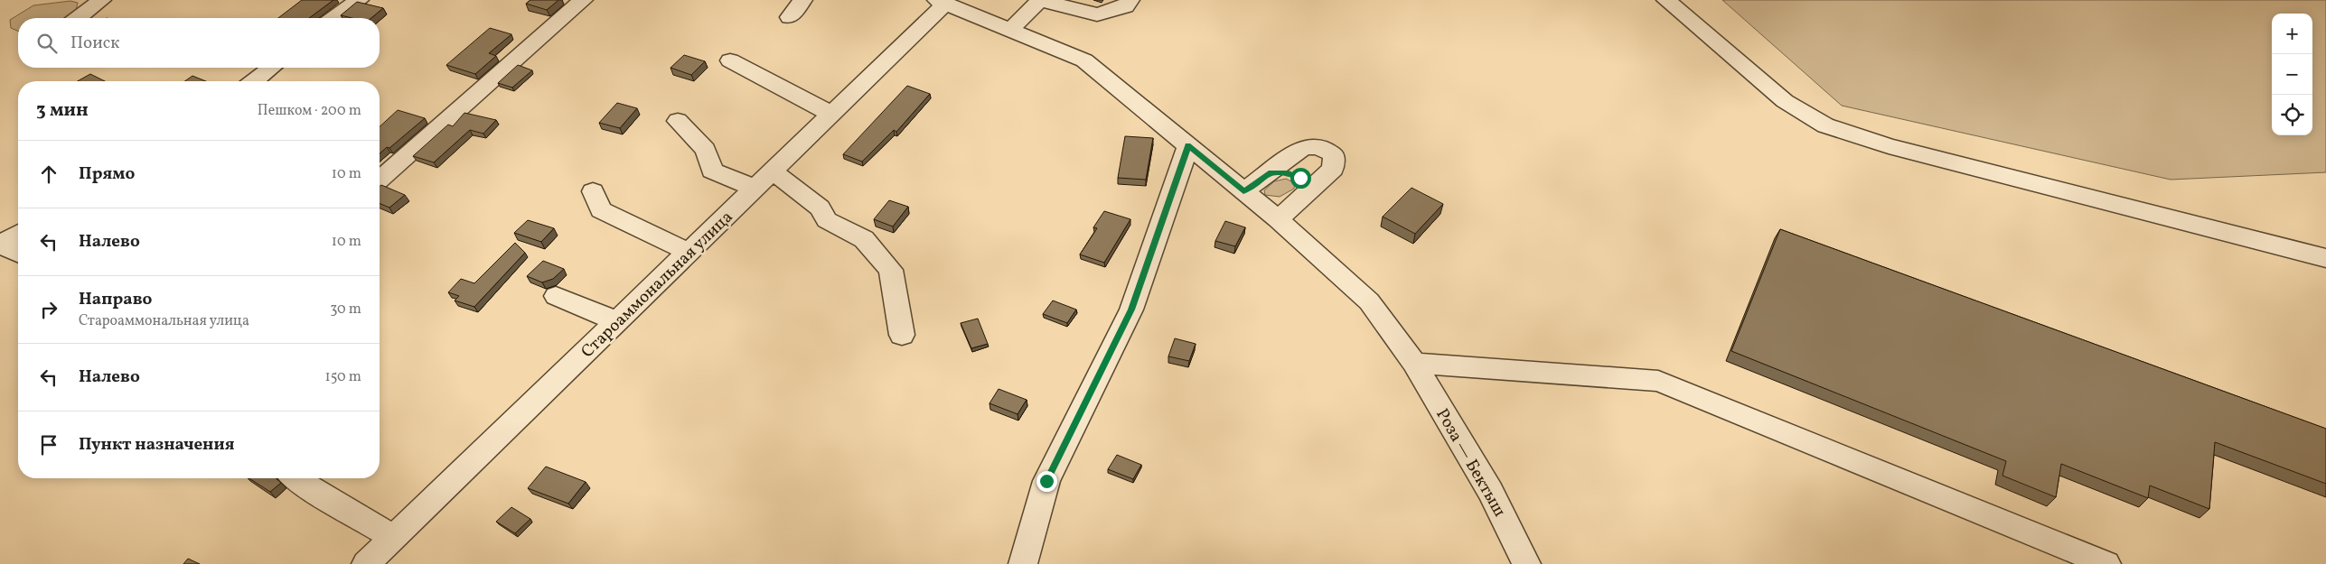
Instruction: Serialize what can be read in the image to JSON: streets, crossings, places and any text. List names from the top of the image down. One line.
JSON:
{"streets":{"street":["Староаммональная улица","Роза — Бектыш"]},"crossings":[["Староаммональная улица","Роза — Бектыш"]],"page":{"map_buttons":["+","−"],"search":"Поиск","heading":["3 мин","Пешком · 200 m"],"list":[["Прямо","10 m"],["Налево","10 m"],["Направо","Староаммональная улица","30 m"],["Налево","150 m"],"Пункт назначения"]}}
